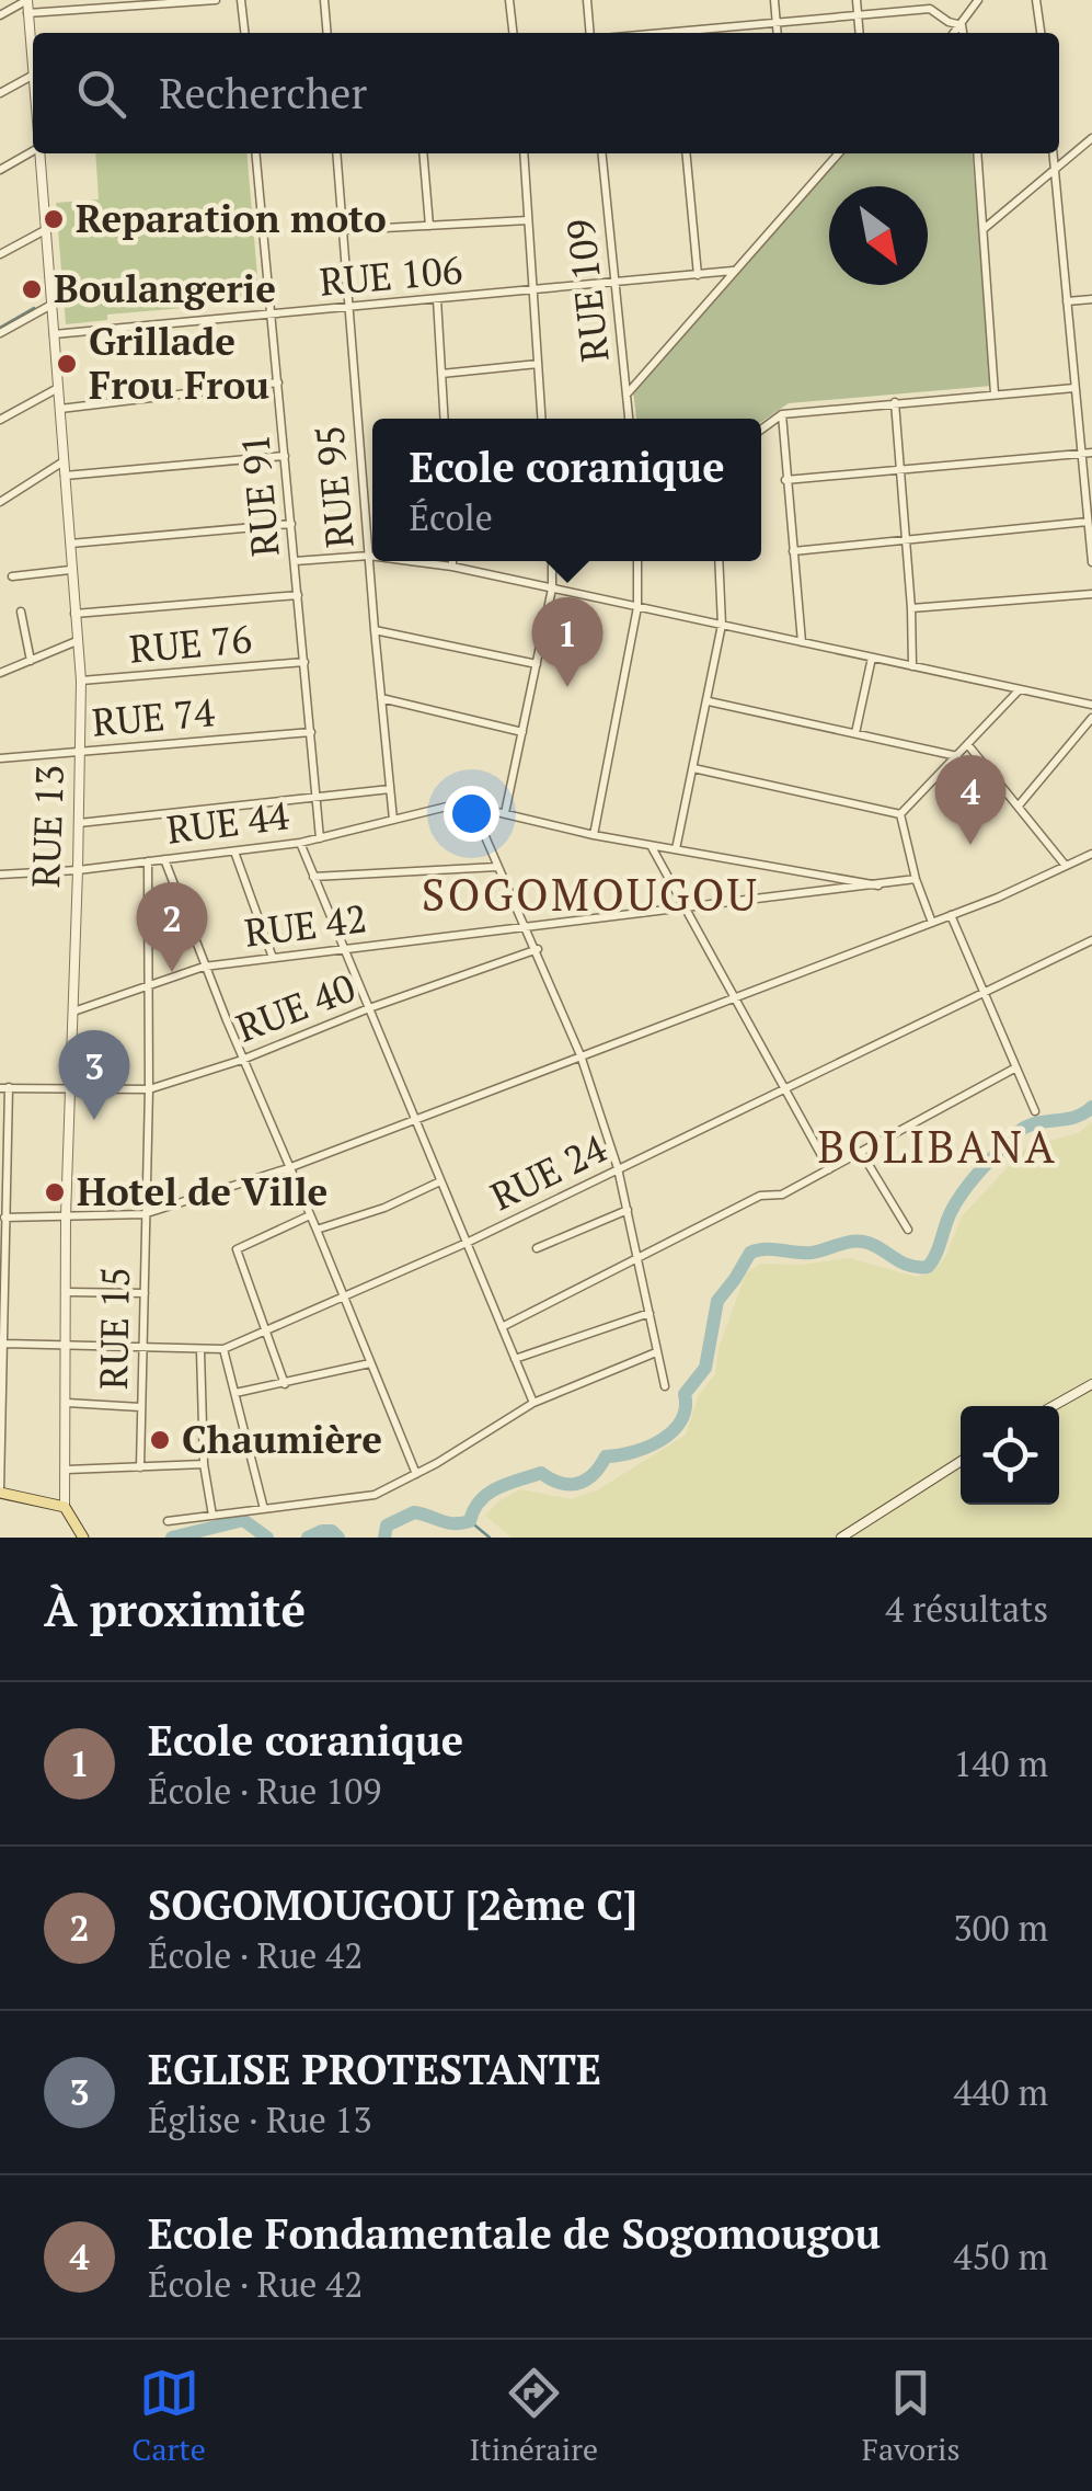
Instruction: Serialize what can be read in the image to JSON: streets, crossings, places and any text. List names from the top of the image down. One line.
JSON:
{"streets":{"street":["RUE 106","RUE 109","RUE 95","RUE 91","RUE 76","RUE 74","RUE 44","RUE 13","RUE 42","RUE 40","RUE 24","RUE 15"]},"crossings":[["RUE 106","RUE 109"],["RUE 106","RUE 95"],["RUE 106","RUE 91"],["RUE 106","RUE 13"],["RUE 95","RUE 44"],["RUE 91","RUE 76"],["RUE 91","RUE 74"],["RUE 91","RUE 44"],["RUE 76","RUE 13"],["RUE 74","RUE 13"],["RUE 44","RUE 13"],["RUE 44","RUE 42"],["RUE 44","RUE 15"],["RUE 13","RUE 42"],["RUE 13","RUE 40"],["RUE 13","RUE 24"],["RUE 42","RUE 15"],["RUE 40","RUE 15"],["RUE 24","RUE 15"]],"districts":["SOGOMOUGOU","BOLIBANA"],"places":["Reparation moto","Boulangerie","Grillade Frou Frou","Hotel de Ville","Chaumière"],"north":"bottom right","page":{"search":"Rechercher","popup":["Ecole coranique","École"],"pins":["1","4","2","3"],"heading":["À proximité","4 résultats"],"list":[{"mark":"1","name":"Ecole coranique","note":"École · Rue 109","value":"140 m"},{"mark":"2","name":"SOGOMOUGOU [2ème C]","note":"École · Rue 42","value":"300 m"},{"mark":"3","name":"EGLISE PROTESTANTE","note":"Église · Rue 13","value":"440 m"},{"mark":"4","name":"Ecole Fondamentale de Sogomougou","note":"École · Rue 42","value":"450 m"}],"nav":["Carte","Itinéraire","Favoris"]}}
